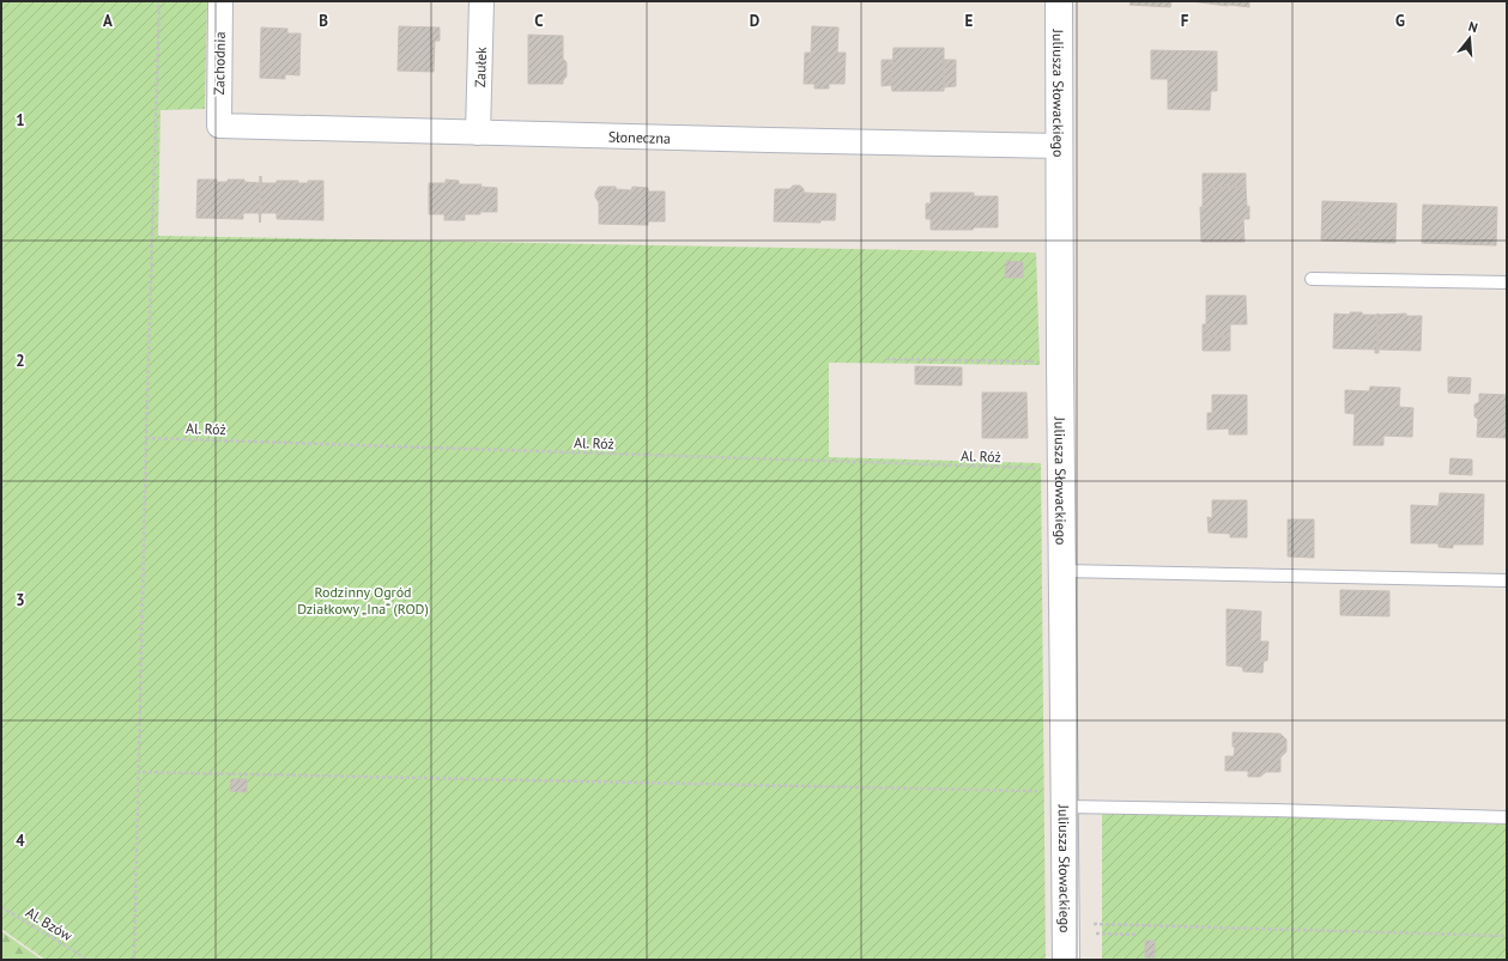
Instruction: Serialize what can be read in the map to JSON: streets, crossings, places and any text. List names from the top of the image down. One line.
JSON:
{"streets":{"street":["Zachodnia","Zaułek","Juliusza Słowackiego","Słoneczna"],"path":["Al. Róż","Al. Bzów"]},"crossings":[["Zachodnia","Słoneczna"],["Zaułek","Słoneczna"],["Juliusza Słowackiego","Słoneczna"]],"parks":["Rodzinny Ogród Działkowy „Ina“ (ROD)"],"north":"top","grid":{"columns":["A","B","C","D","E","F","G"],"rows":["1","2","3","4"]}}
